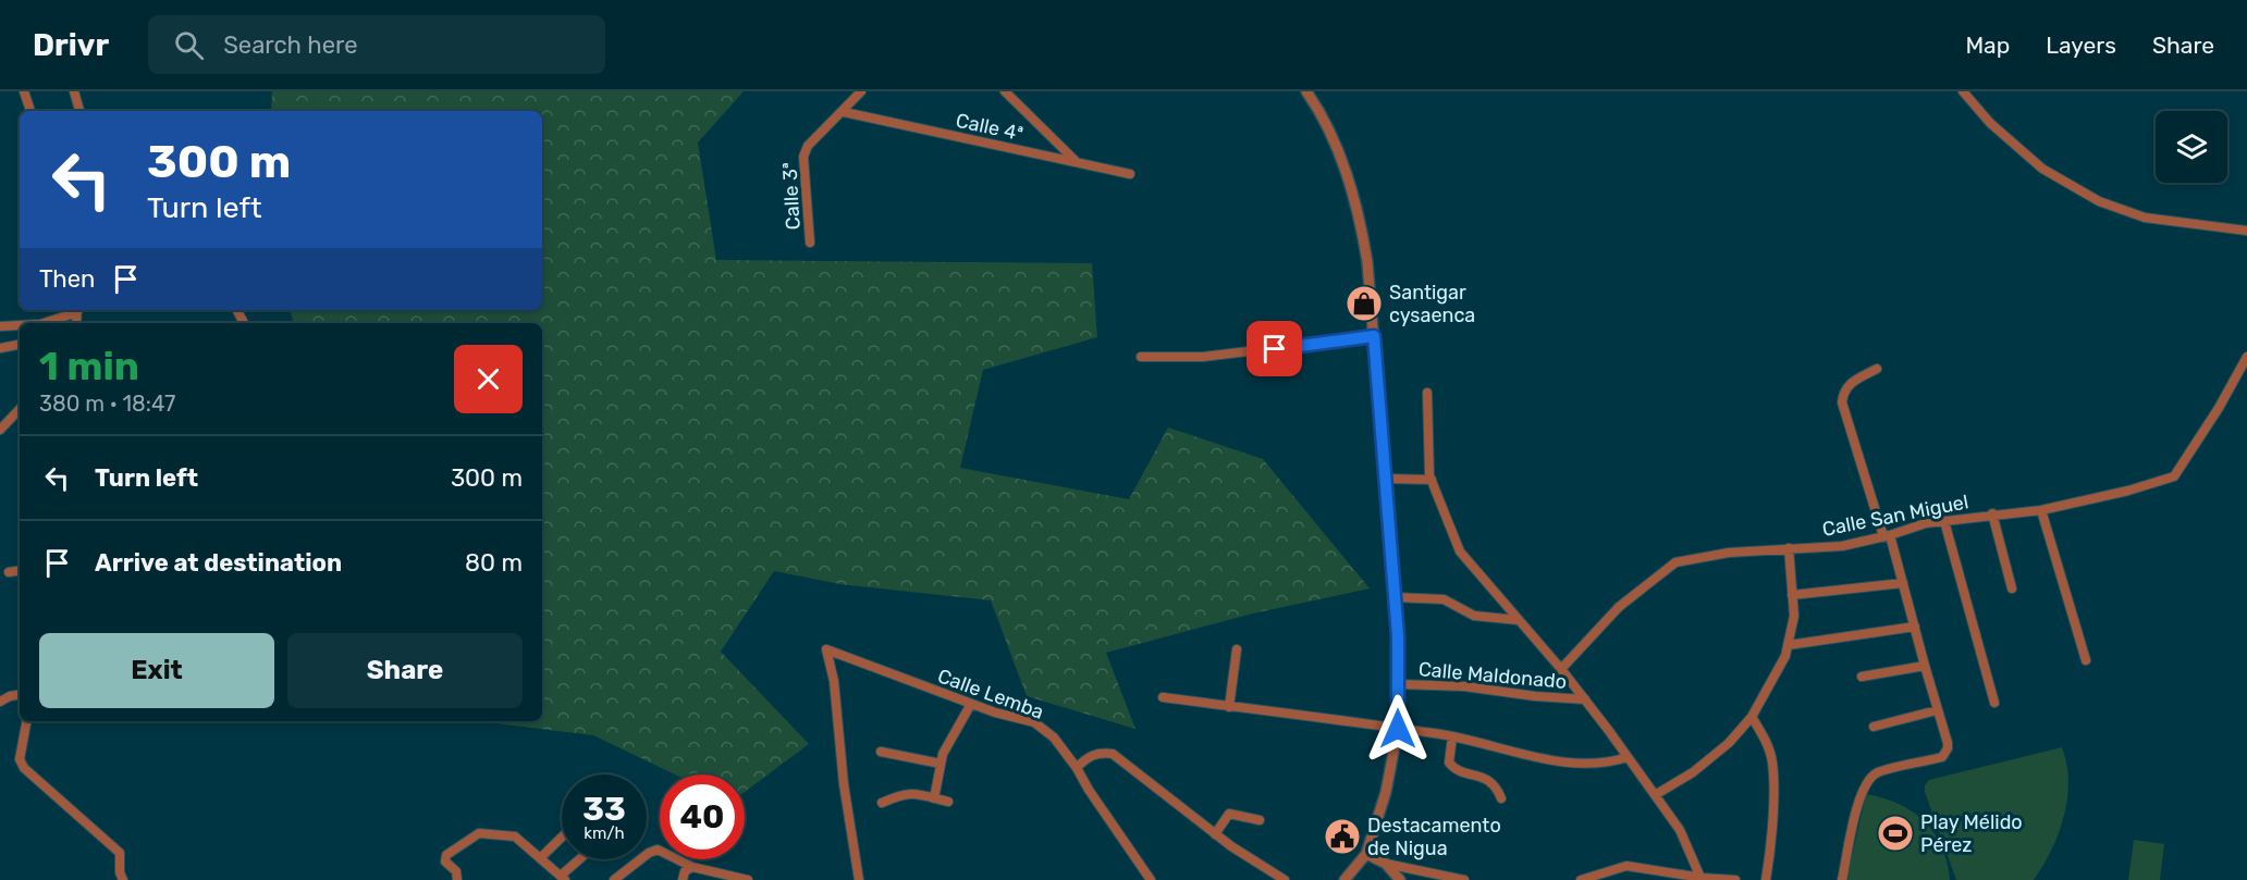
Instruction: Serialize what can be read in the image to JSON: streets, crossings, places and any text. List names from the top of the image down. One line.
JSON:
{"streets":{"street":["Calle 4ª","Calle 3ª","Calle San Miguel","Calle Maldonado","Calle Lemba"]},"crossings":[["Calle 4ª","Calle 3ª"]],"places":{"shop":["Santigar cysaenca"],"sports":["Play Mélido Pérez"],"public building":["Destacamento de Nigua"]},"page":{"header":"Drivr","search":"Search here","nav":["Map","Layers","Share"],"turn":["300 m","Turn left"],"then":"Then","heading":["1 min","380 m · 18:47"],"list":[{"name":"Turn left","value":"300 m"},{"name":"Arrive at destination","value":"80 m"}],"buttons":["Exit","Share"],"speed":"33 km/h","limit":"40"}}
